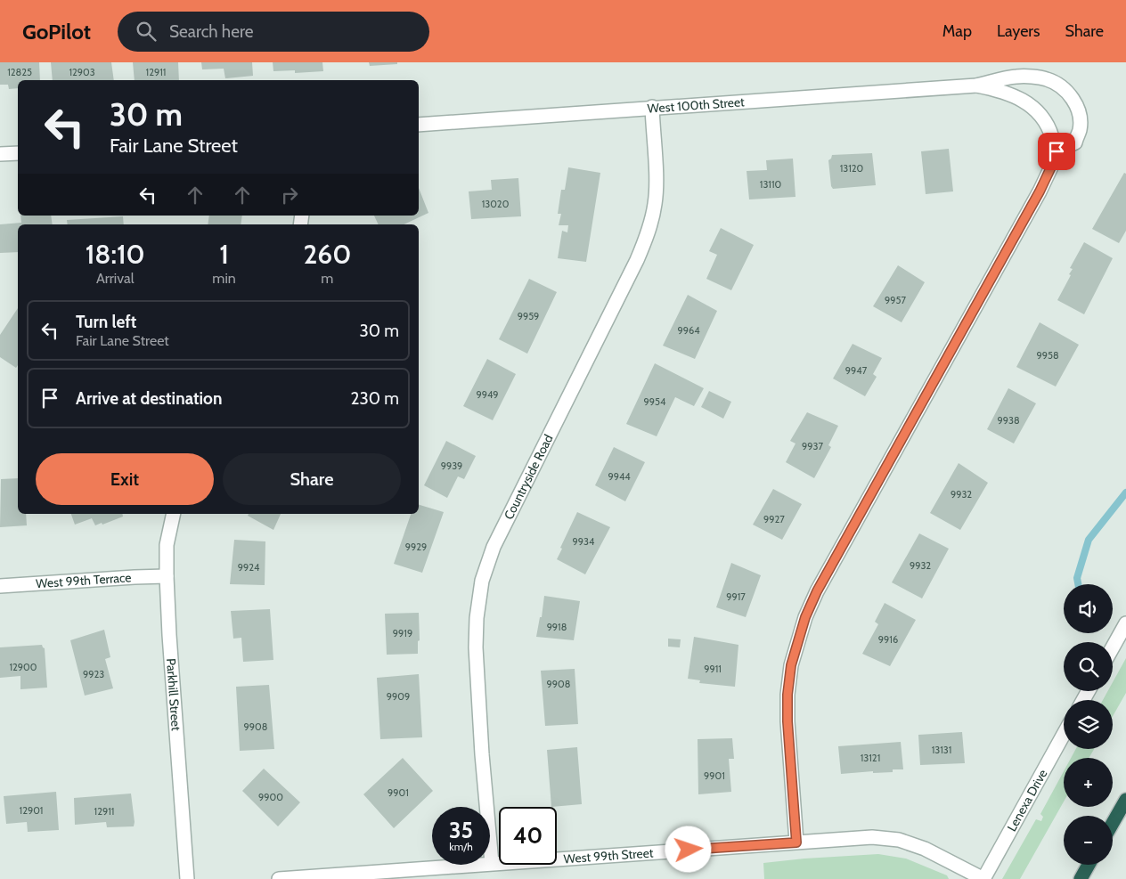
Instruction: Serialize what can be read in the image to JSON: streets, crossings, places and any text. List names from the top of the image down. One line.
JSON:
{"streets":{"street":["West 100th Street","Countryside Road","West 99th Terrace","Parkhill Street","Lenexa Drive","West 99th Street"]},"crossings":[["West 100th Street","Countryside Road"],["Countryside Road","West 99th Street"],["West 99th Terrace","Parkhill Street"],["Lenexa Drive","West 99th Street"]],"house_numbers":["12825","12903","12911","13120","13110","13020","9957","9959","9964","9958","9947","9949","9954","9938","9937","9939","9944","9932","9927","9934","9929","9932","9924","9917","9918","9919","9916","12900","9911","9923","9908","9909","9908","13131","13121","9901","9901","9900","12901","12911"],"page":{"header":"GoPilot","search":"Search here","nav":["Map","Layers","Share"],"turn":["30 m","Fair Lane Street"],"eta":["18:10","Arrival","1","min","260","m"],"list":[{"name":"Turn left","note":"Fair Lane Street","value":"30 m"},{"name":"Arrive at destination","value":"230 m"}],"buttons":["Exit","Share"],"map_buttons":["+","−"],"speed":"35 km/h","limit":"40"}}
